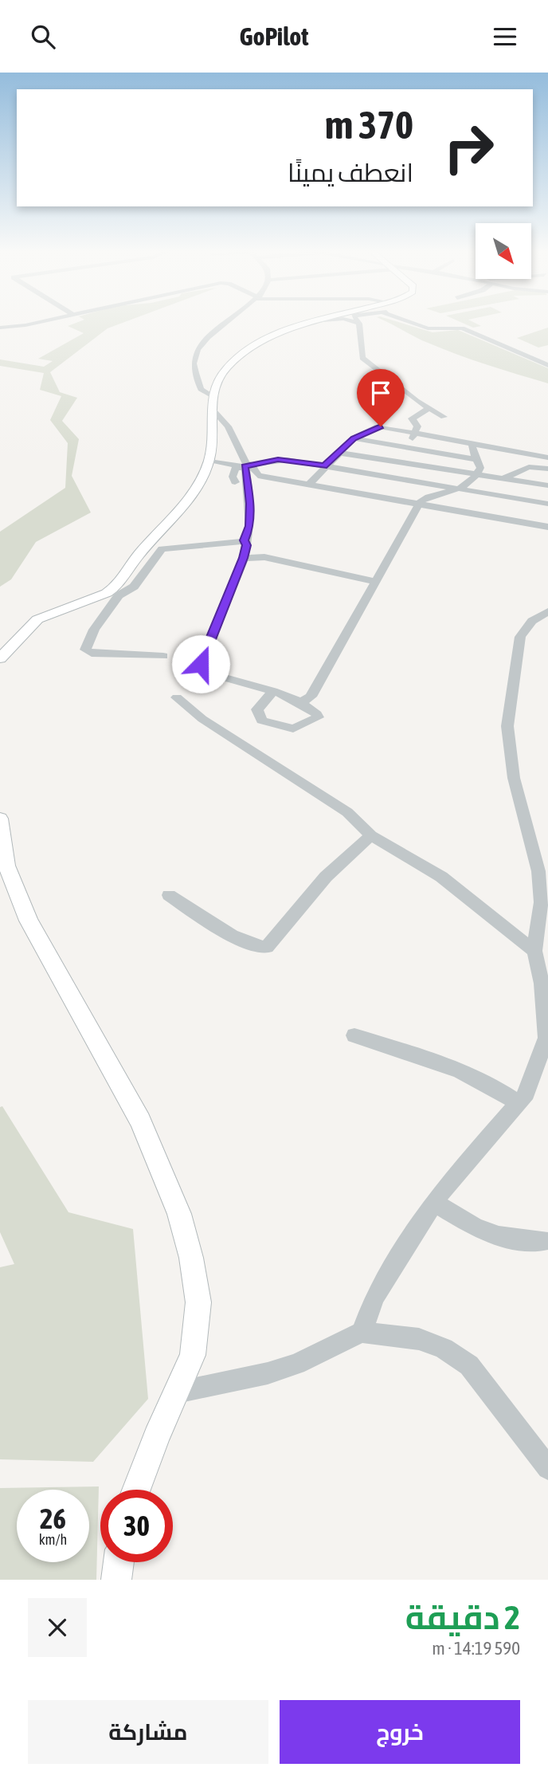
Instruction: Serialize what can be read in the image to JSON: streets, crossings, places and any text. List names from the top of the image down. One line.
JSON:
{"north":"bottom right","page":{"header":"GoPilot","turn":["370 m","انعطف يمينًا"],"speed":"26 km/h","limit":"30","heading":["2 دقيقة","590 m · 14:19"],"buttons":["خروج","مشاركة"]}}
